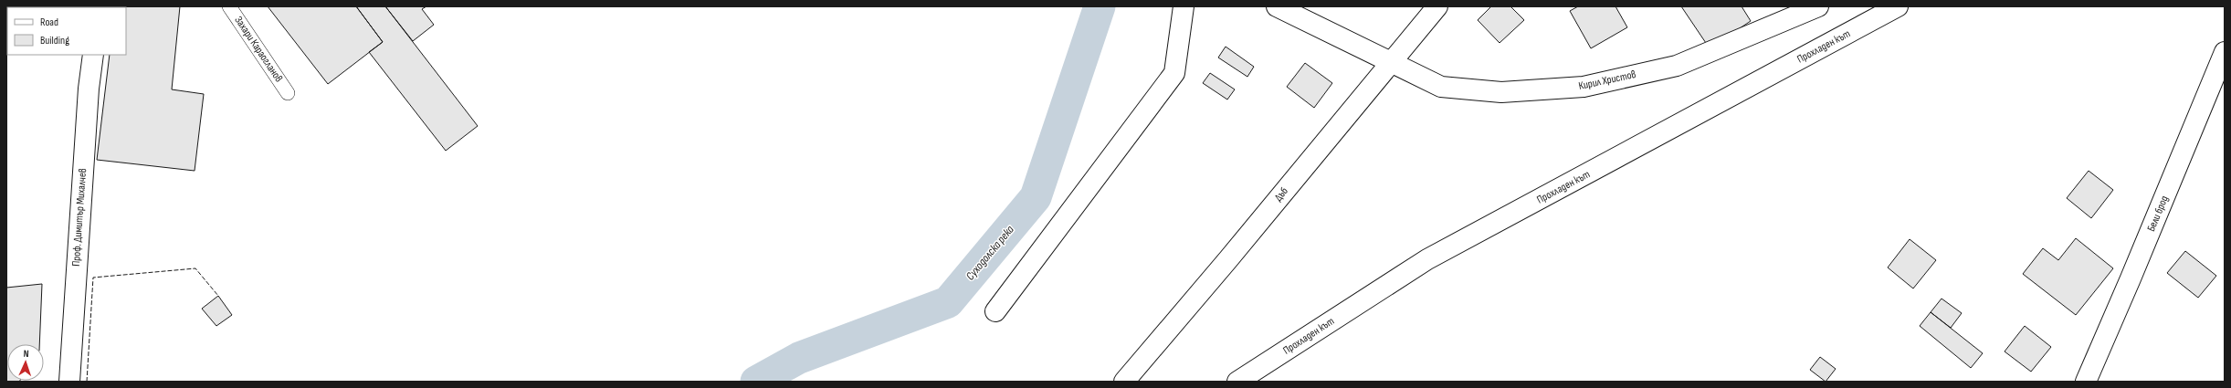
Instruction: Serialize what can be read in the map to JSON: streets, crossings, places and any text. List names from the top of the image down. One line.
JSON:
{"streets":{"street":["Прохладен кът","Кирил Христов","Дъб","Бели брод","Проф. Димитър Михалчев"],"lane":["Захари Караогланов"]},"crossings":[["Кирил Христов","Дъб"]],"water":["Суходолска река"],"legend":["Road","Building"],"north":"top"}
